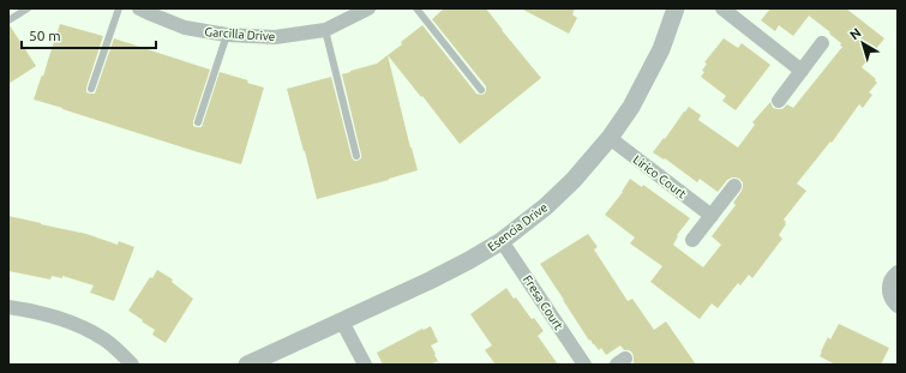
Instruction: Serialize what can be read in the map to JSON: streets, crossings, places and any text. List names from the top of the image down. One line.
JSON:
{"streets":{"street":["Garcilla Drive","Lirico Court","Esencia Drive","Fresa Court"]},"crossings":[["Lirico Court","Esencia Drive"],["Esencia Drive","Fresa Court"]],"scale_bar":"50 m","north":"top left"}
